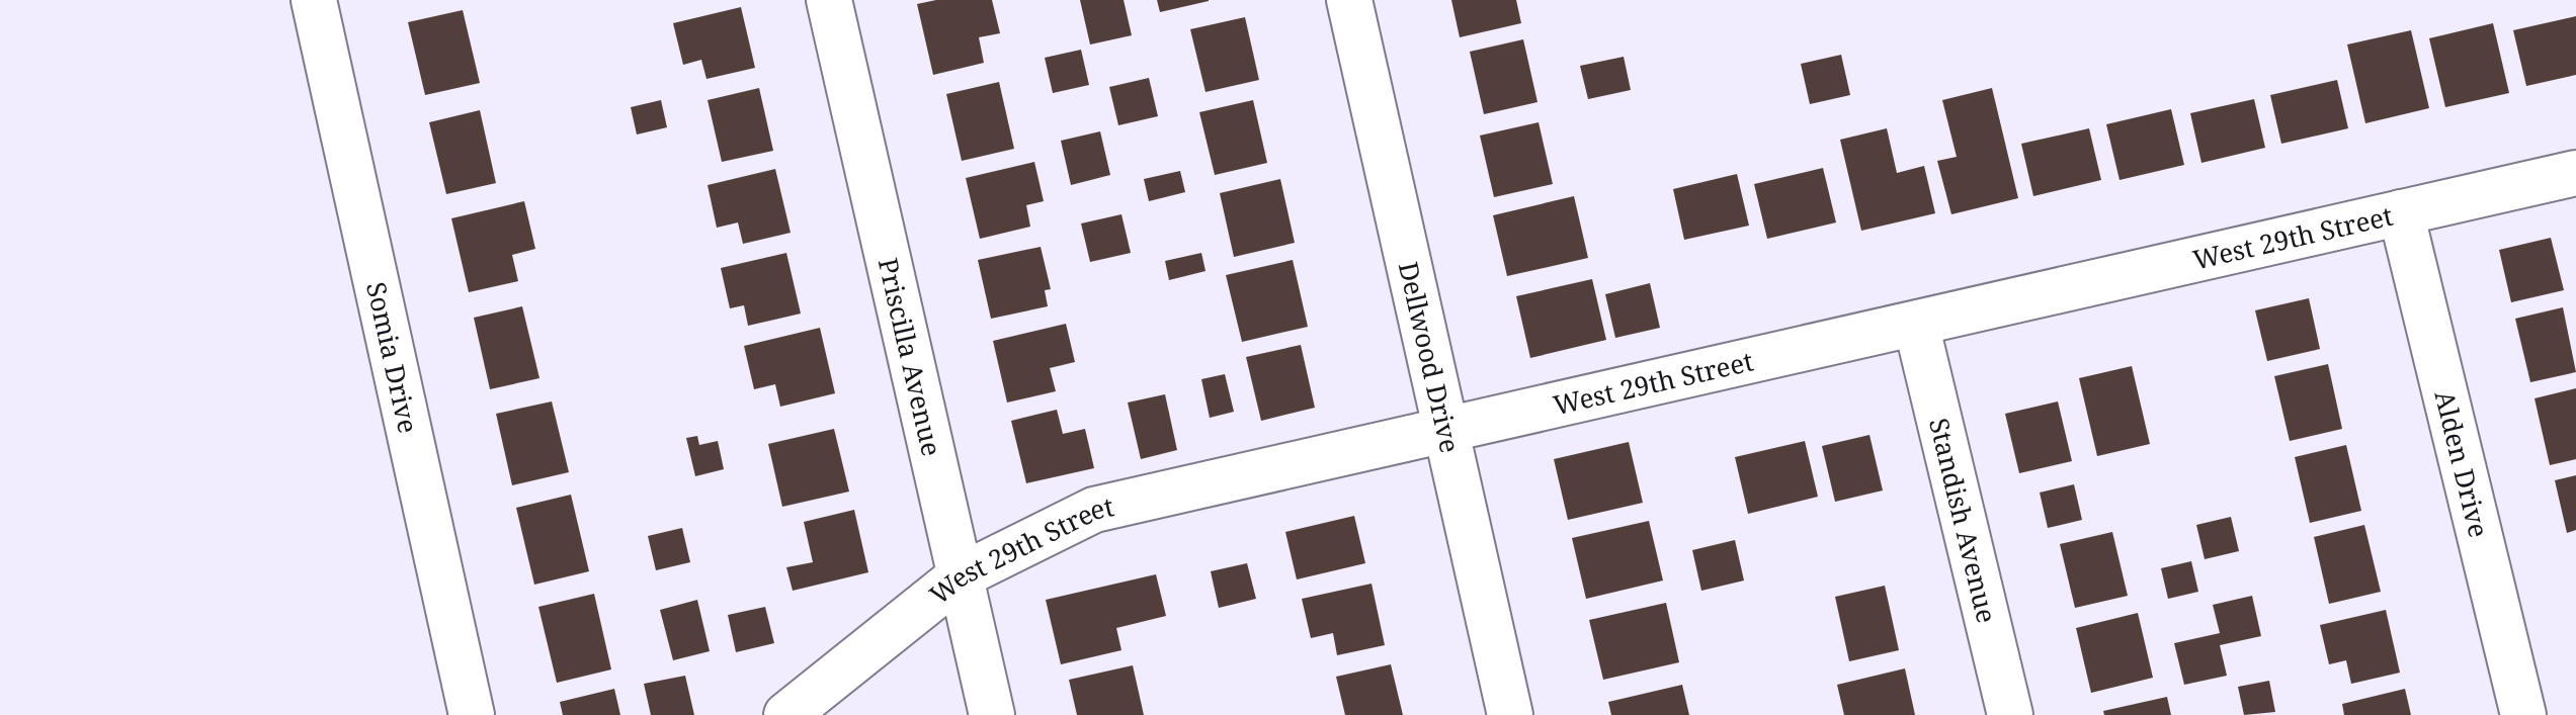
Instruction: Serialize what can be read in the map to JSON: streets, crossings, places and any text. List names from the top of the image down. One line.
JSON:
{"streets":{"street":["West 29th Street","Somia Drive","Priscilla Avenue","Dellwood Drive","Alden Drive","Standish Avenue"]},"crossings":[["West 29th Street","Priscilla Avenue"],["West 29th Street","Dellwood Drive"],["West 29th Street","Alden Drive"],["West 29th Street","Standish Avenue"]]}
